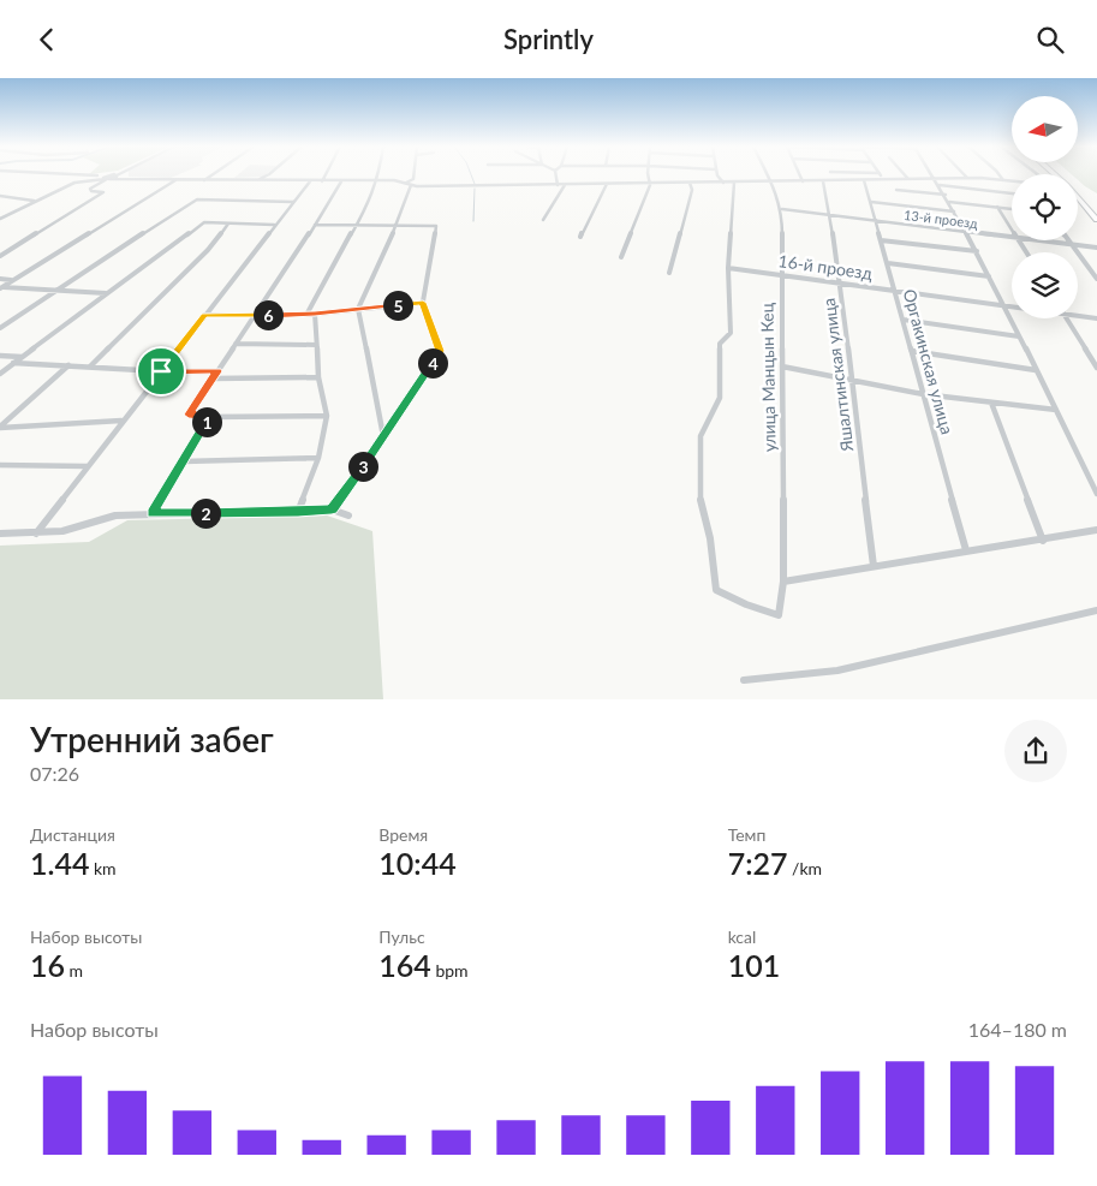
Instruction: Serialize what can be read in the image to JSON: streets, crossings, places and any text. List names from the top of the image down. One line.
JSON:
{"streets":{"street":["13-й проезд","16-й проезд","Оргакинская улица","Яшалтинская улица","улица Манцын Кец"]},"crossings":[["13-й проезд","Оргакинская улица"],["13-й проезд","Яшалтинская улица"],["13-й проезд","улица Манцын Кец"],["16-й проезд","Оргакинская улица"],["16-й проезд","Яшалтинская улица"],["16-й проезд","улица Манцын Кец"]],"north":"left","page":{"header":"Sprintly","pins":["5","6","4","1","3","2"],"heading":["Утренний забег","07:26"],"stats":[["Дистанция","1.44 km"],["Время","10:44"],["Темп","7:27 /km"],["Набор высоты","16 m"],["Пульс","164 bpm"],["kcal","101"]],"chart":["Набор высоты","164–180 m"]}}
